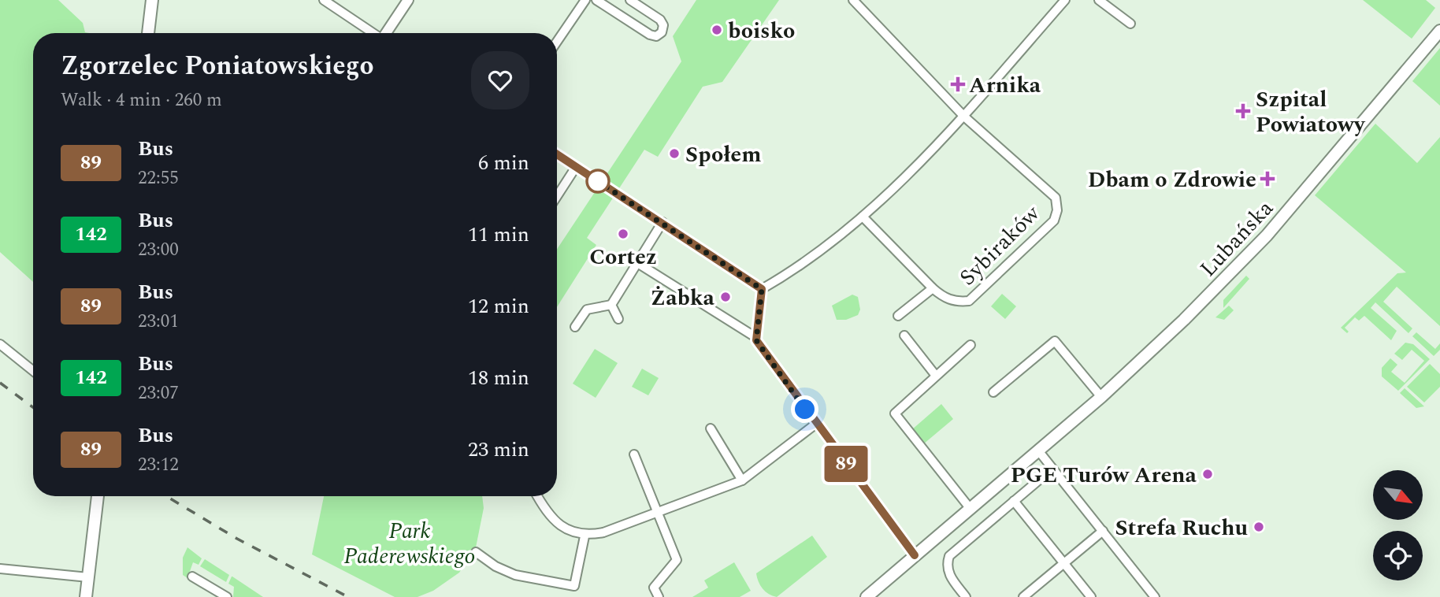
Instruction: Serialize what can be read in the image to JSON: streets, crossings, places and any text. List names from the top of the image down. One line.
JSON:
{"streets":{"main road":["Lubańska"],"street":["Sybiraków"]},"parks":["Park Paderewskiego"],"places":{"other":["boisko","Społem","Cortez","Żabka","PGE Turów Arena","Strefa Ruchu"],"health":["Arnika","Szpital Powiatowy","Dbam o Zdrowie"]},"lines":["bus line 89"],"north":"bottom right","page":{"on_map":"89","heading":["Zgorzelec Poniatowskiego","Walk · 4 min · 260 m"],"list":[{"mark":"89","name":"Bus","note":"22:55","value":"6 min"},{"mark":"142","name":"Bus","note":"23:00","value":"11 min"},{"mark":"89","name":"Bus","note":"23:01","value":"12 min"},{"mark":"142","name":"Bus","note":"23:07","value":"18 min"},{"mark":"89","name":"Bus","note":"23:12","value":"23 min"}]}}
